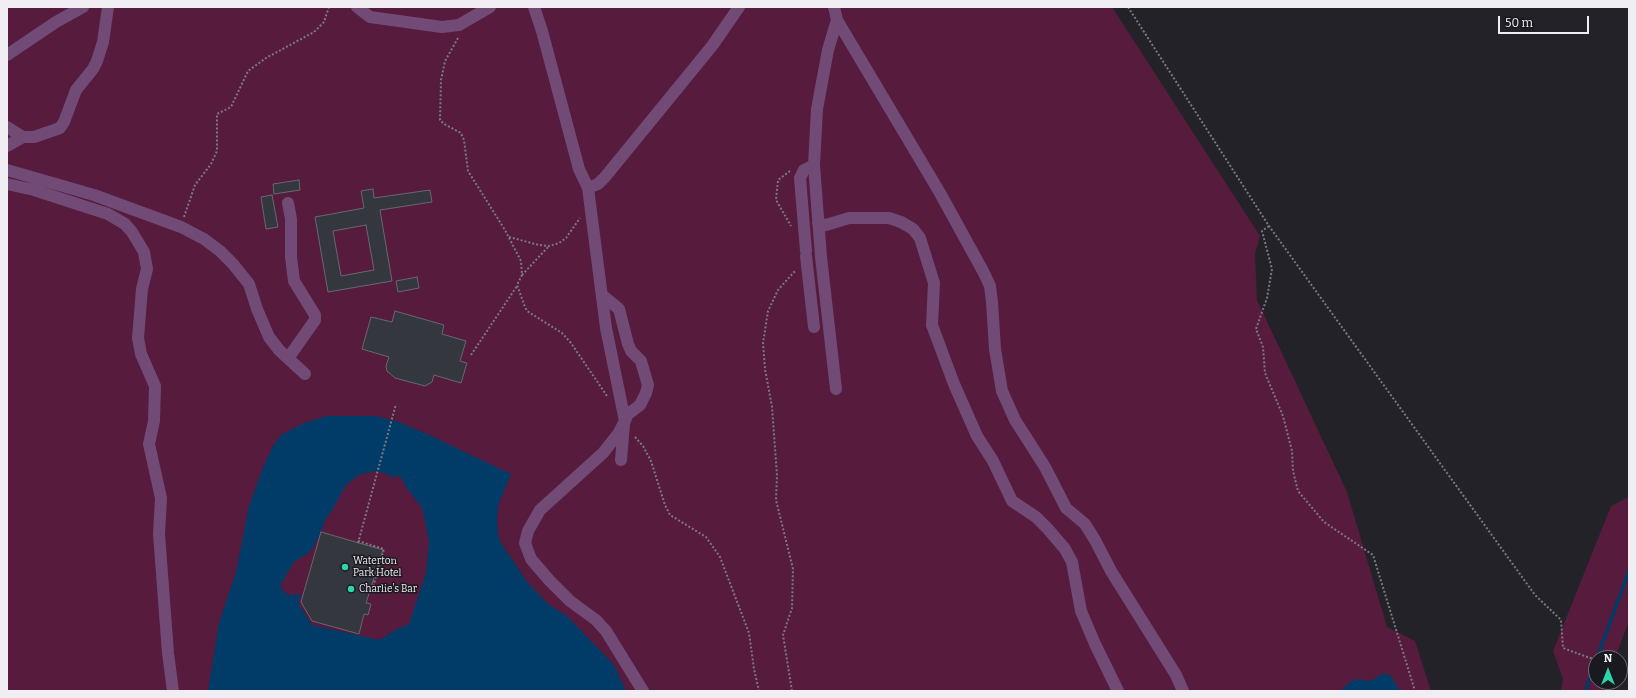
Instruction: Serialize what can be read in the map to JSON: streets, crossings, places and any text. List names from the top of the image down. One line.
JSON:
{"places":["Waterton Park Hotel","Charlie's Bar"],"scale_bar":"50 m","north":"top"}
